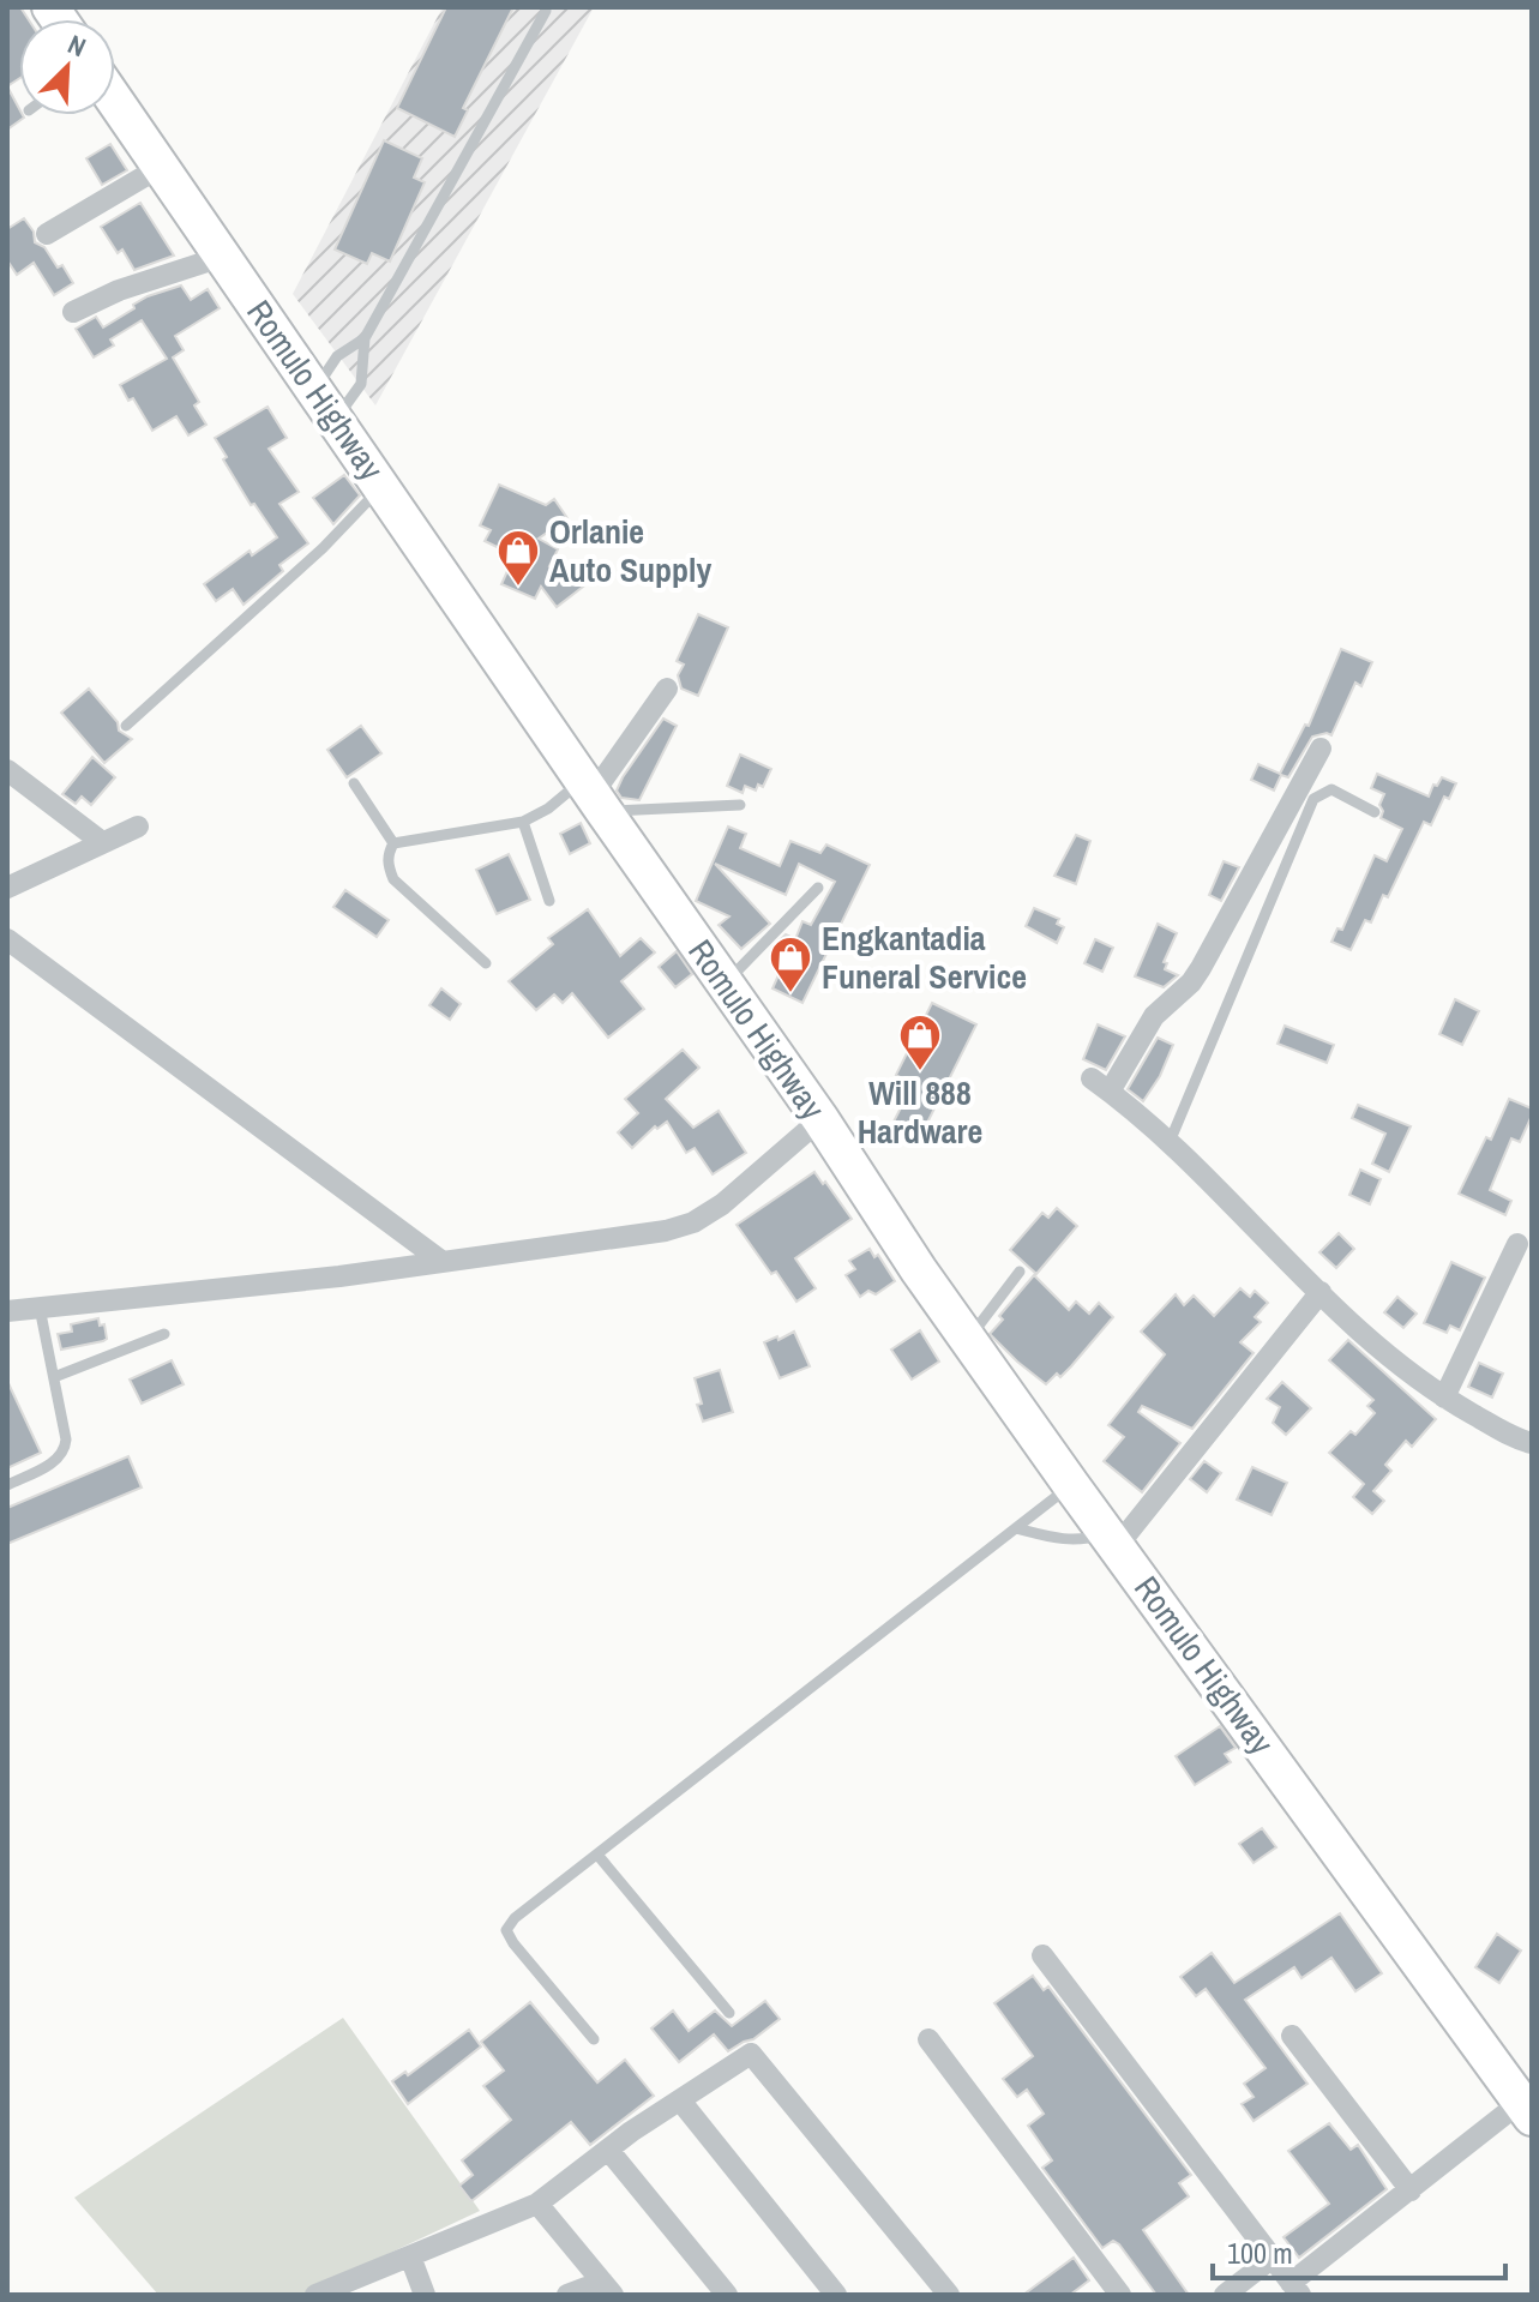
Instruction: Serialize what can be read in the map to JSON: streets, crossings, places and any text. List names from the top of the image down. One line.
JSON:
{"streets":{"highway":["Romulo Highway"]},"places":{"shop":["Orlanie Auto Supply","Engkantadia Funeral Service","Will 888 Hardware"]},"scale_bar":"100 m","north":"top right"}
